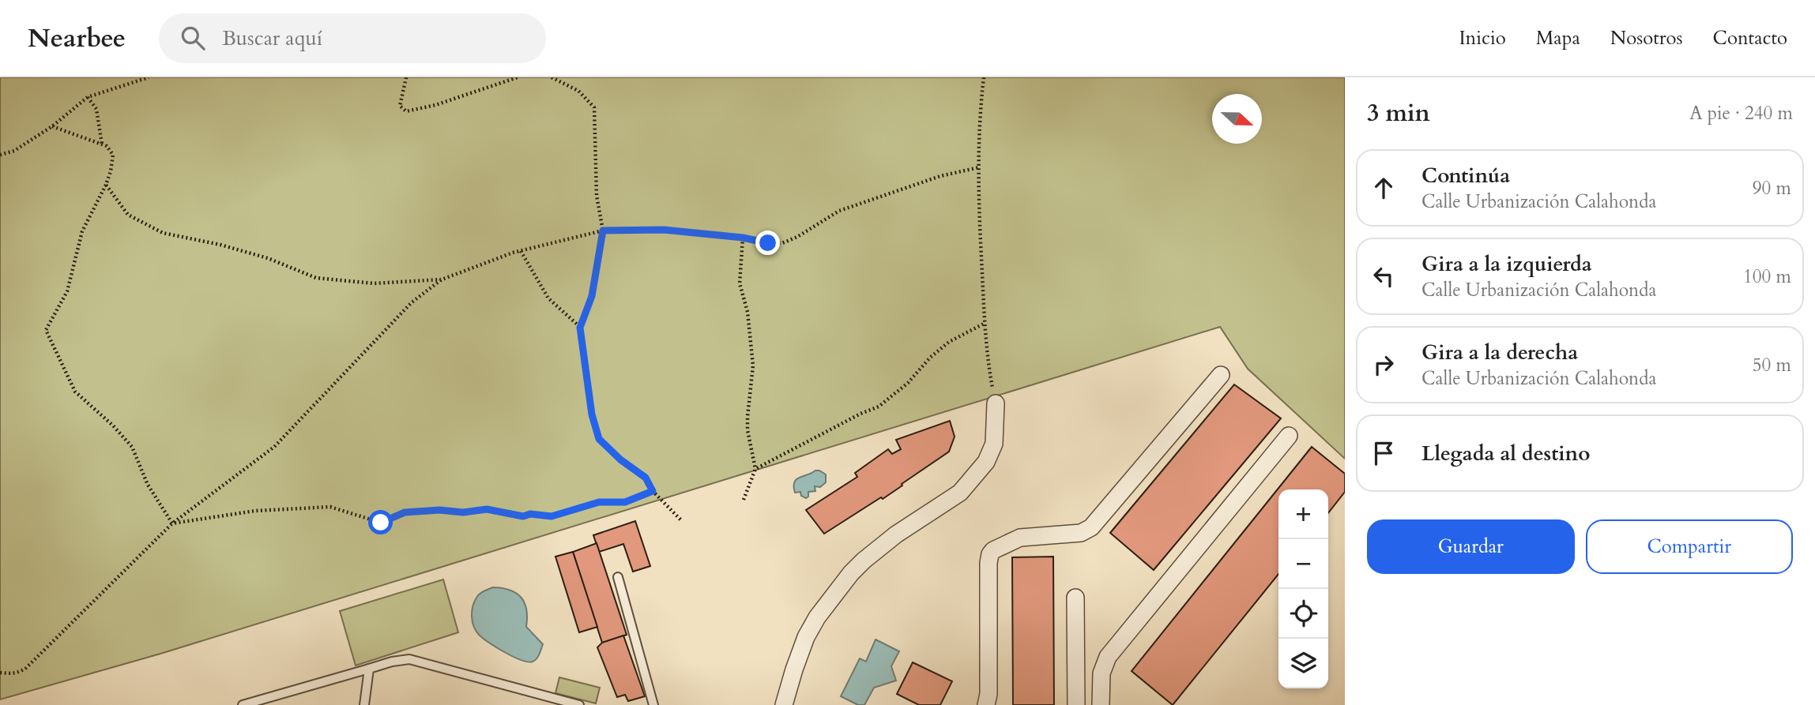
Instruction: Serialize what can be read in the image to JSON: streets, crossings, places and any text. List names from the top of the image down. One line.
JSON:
{"north":"right","page":{"header":"Nearbee","search":"Buscar aquí","nav":["Inicio","Mapa","Nosotros","Contacto"],"heading":["3 min","A pie · 240 m"],"list":[["Continúa","Calle Urbanización Calahonda","90 m"],["Gira a la izquierda","Calle Urbanización Calahonda","100 m"],["Gira a la derecha","Calle Urbanización Calahonda","50 m"],"Llegada al destino"],"map_buttons":["+","−"],"buttons":["Guardar","Compartir"]}}
